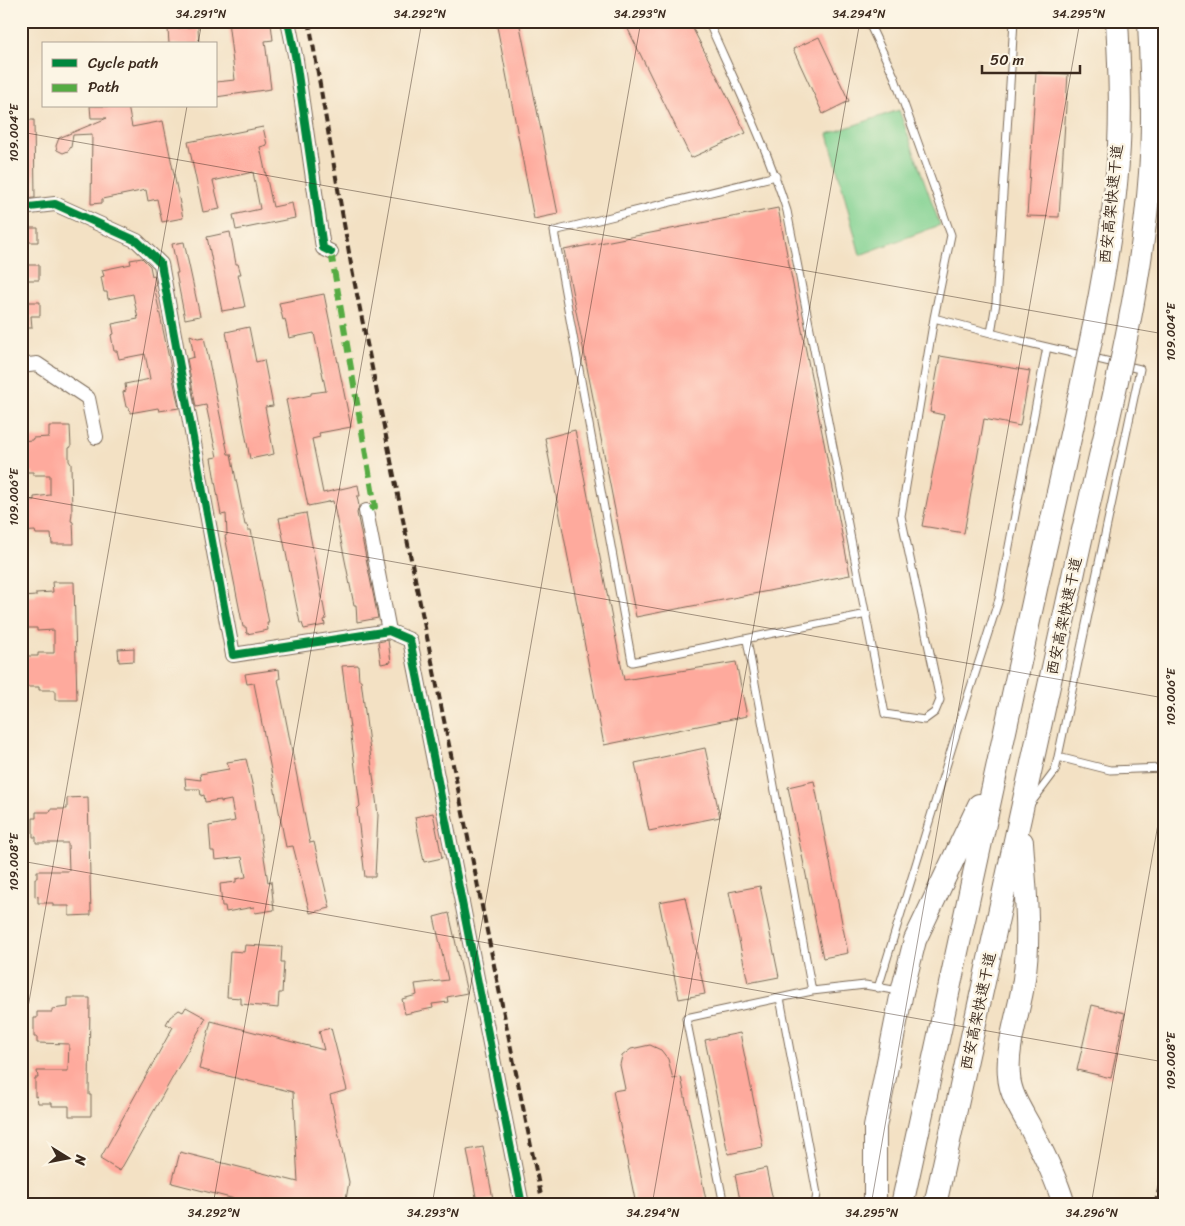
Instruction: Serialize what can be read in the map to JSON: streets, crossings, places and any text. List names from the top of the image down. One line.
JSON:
{"streets":{"highway":["西安高架快速干道"]},"legend":["Cycle path","Path"],"scale_bar":"50 m","north":"right","coordinates":["34.291°N","34.292°N","34.293°N","34.294°N","34.295°N","109.004°E","109.006°E","109.008°E","34.296°N"]}
